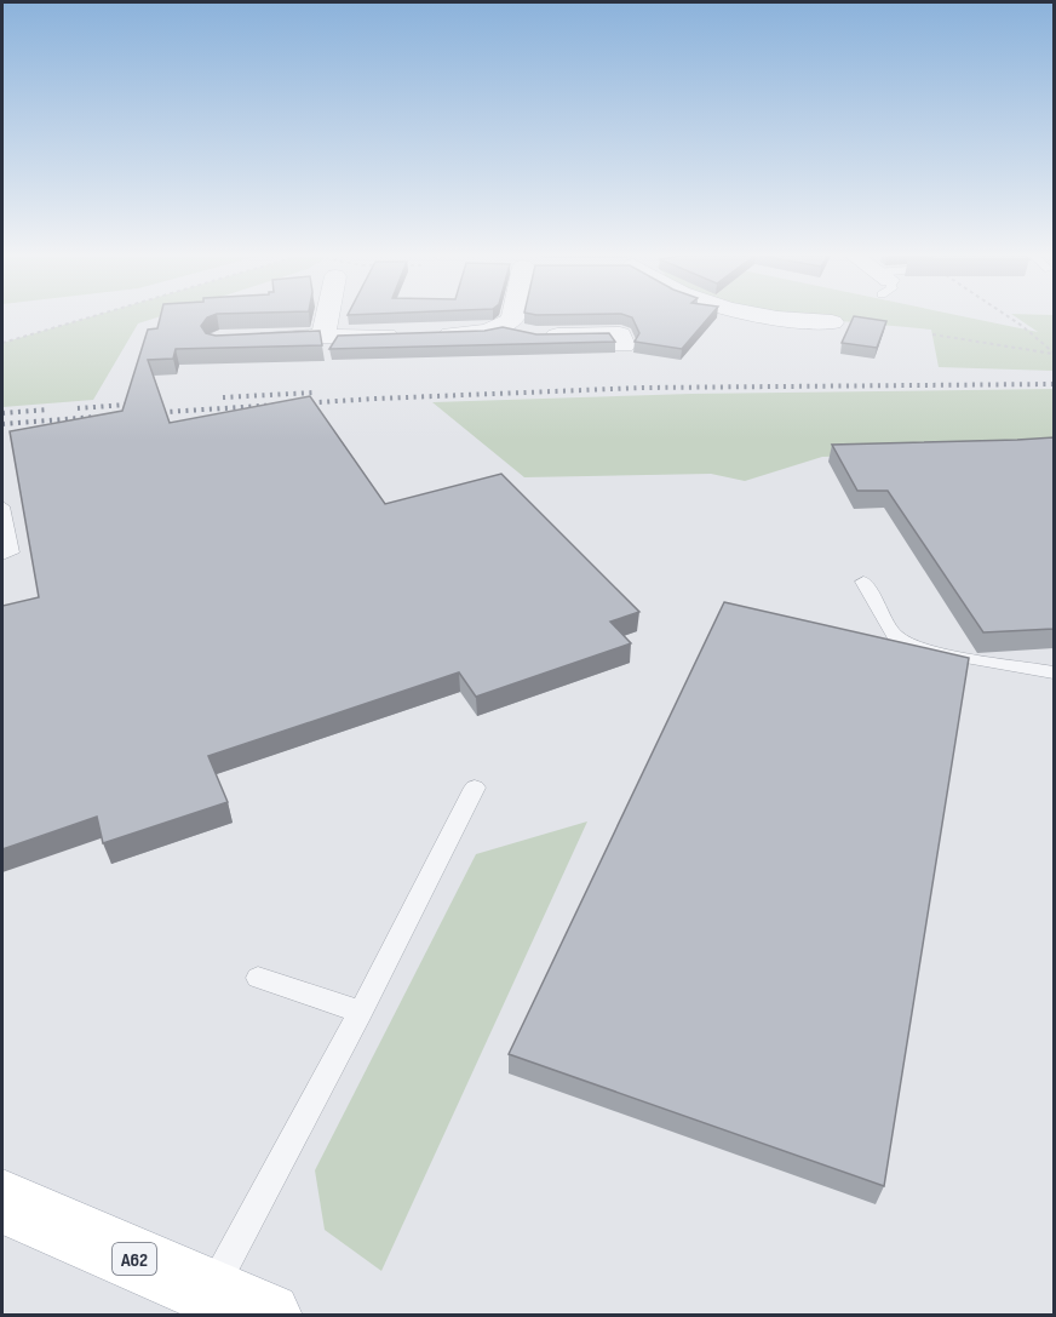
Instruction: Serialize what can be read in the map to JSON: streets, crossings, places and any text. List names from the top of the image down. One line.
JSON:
{"streets":{"main road":["A62"]}}
